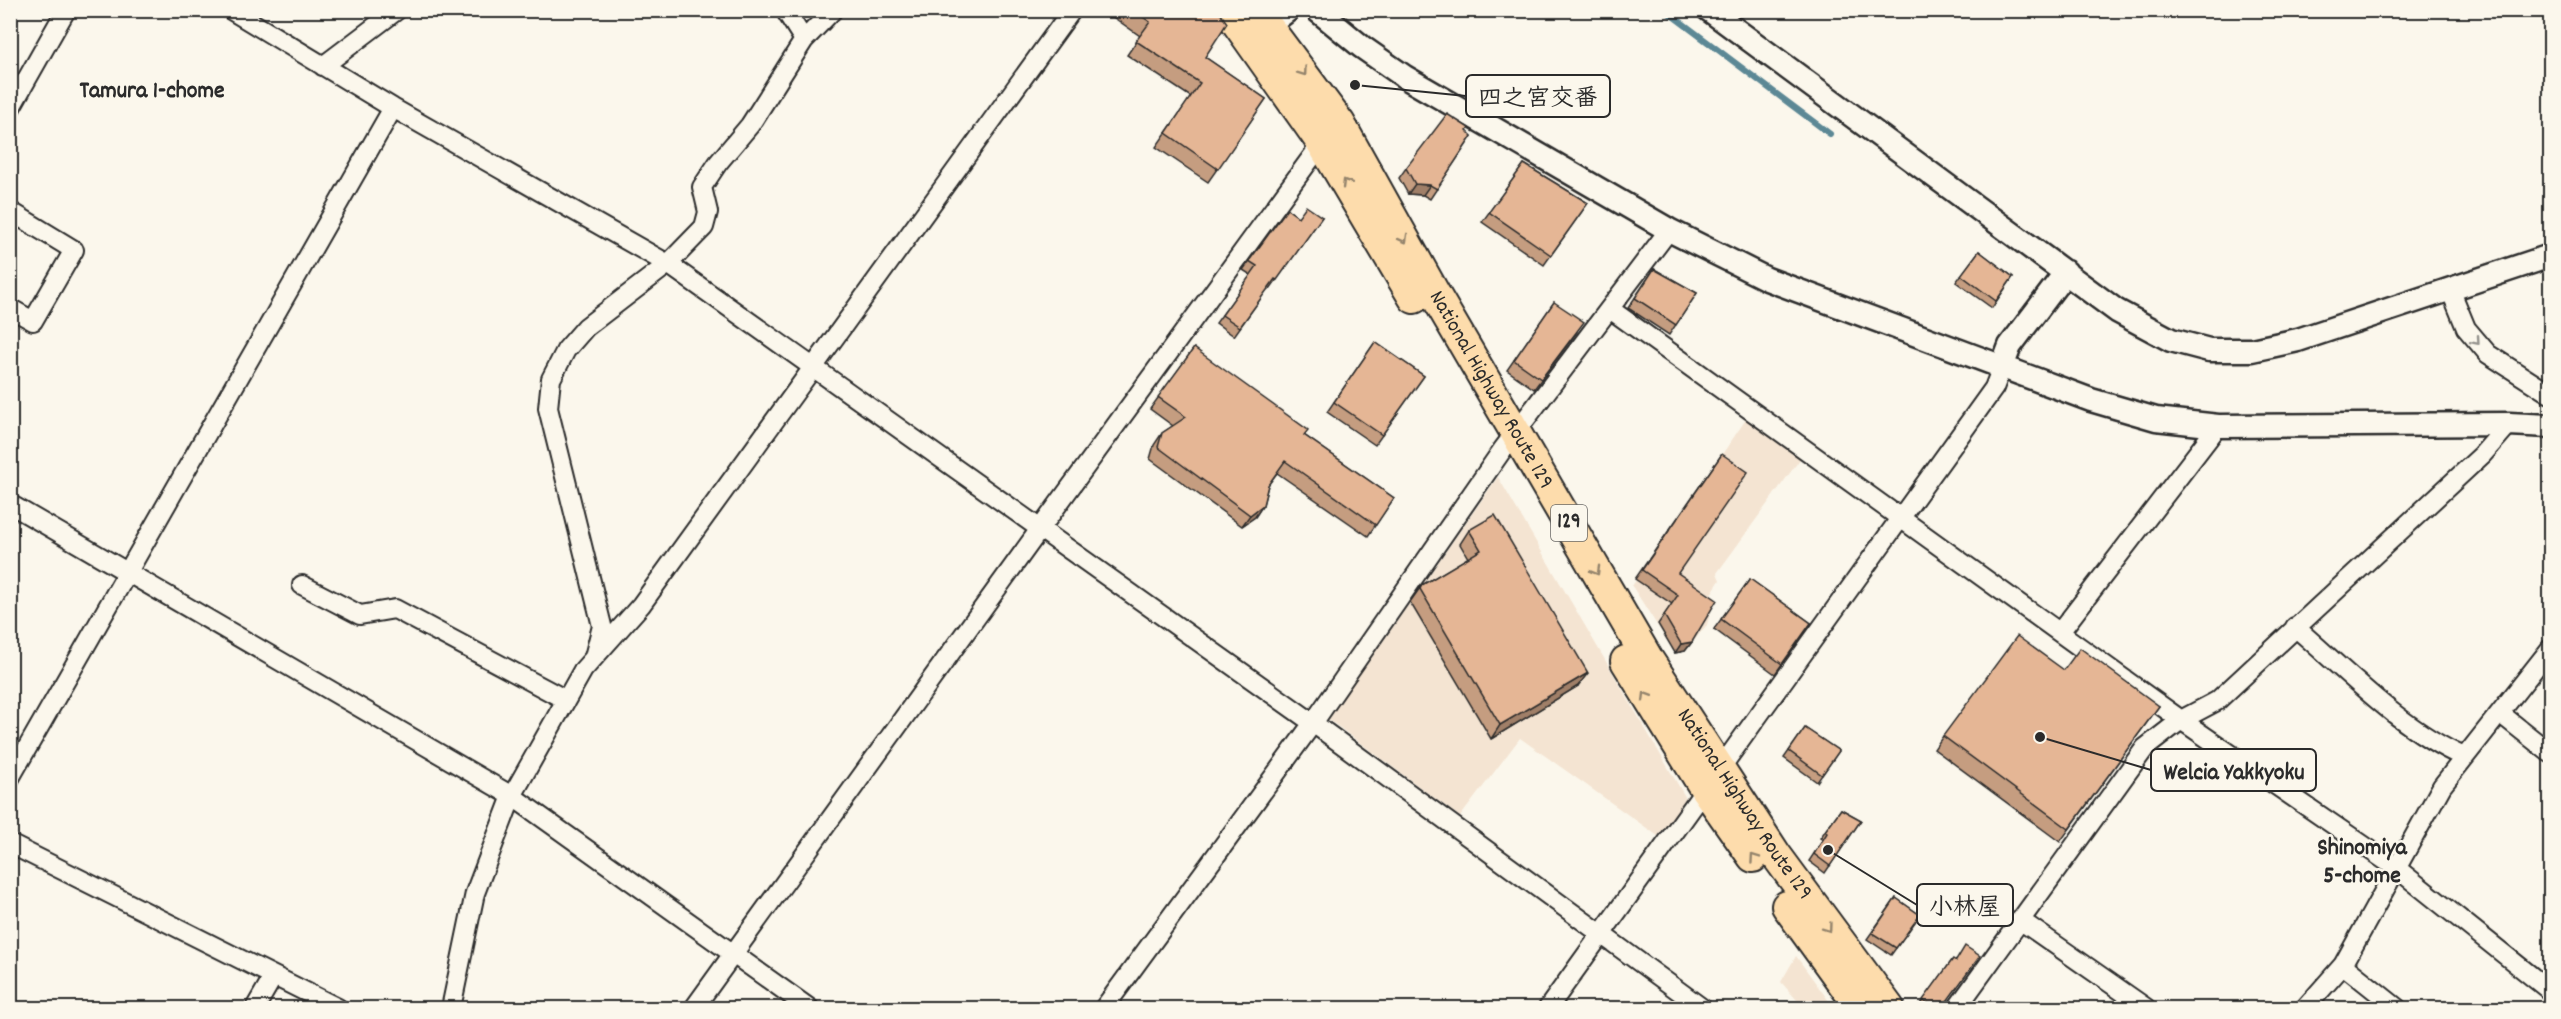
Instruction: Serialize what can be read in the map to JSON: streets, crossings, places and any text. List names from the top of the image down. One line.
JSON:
{"streets":{"highway":["National Highway Route 129","129"]},"districts":["Tamura 1-chome","Shinomiya 5-chome"],"places":["四之宮交番","Welcia Yakkyoku","小林屋"]}
